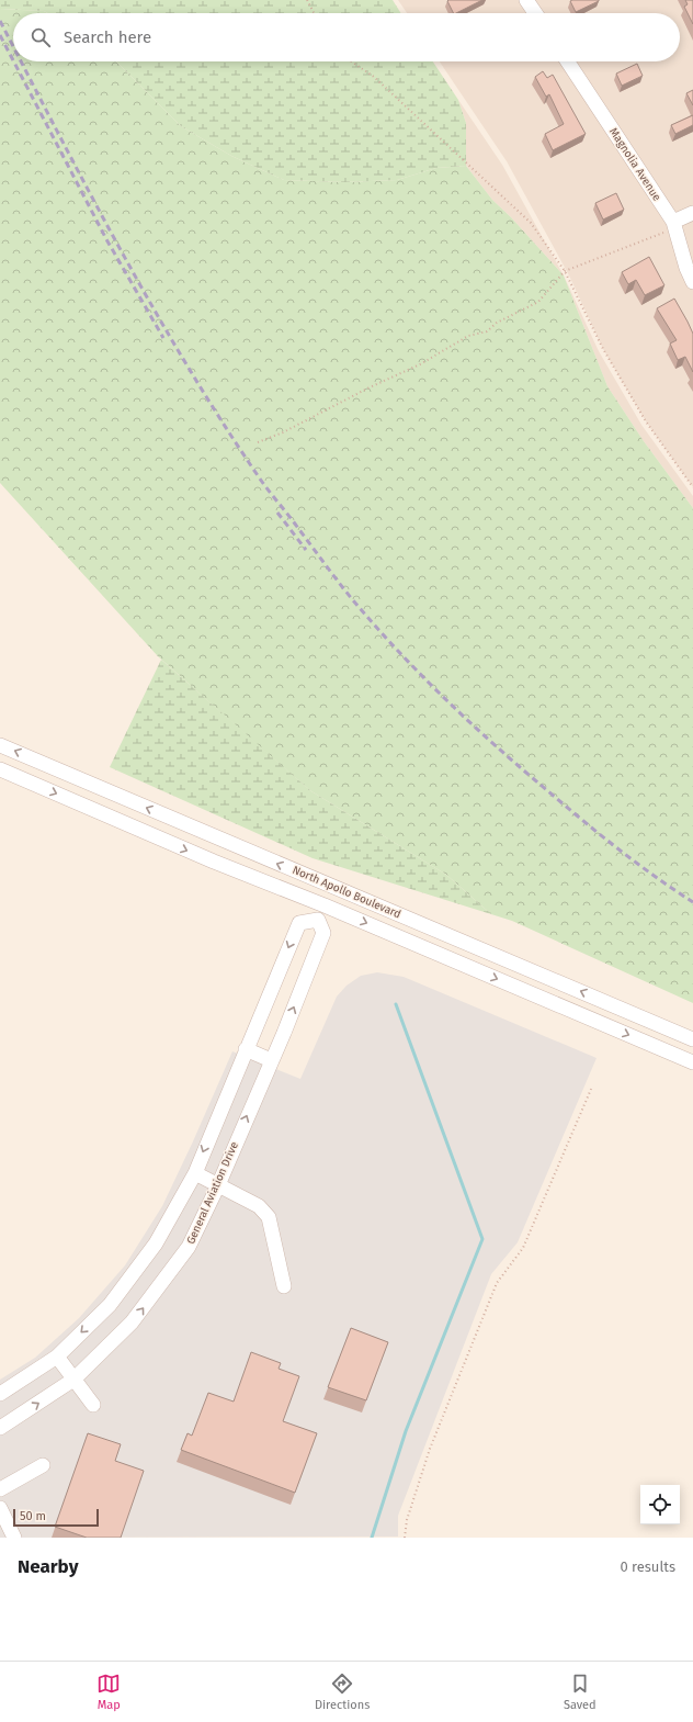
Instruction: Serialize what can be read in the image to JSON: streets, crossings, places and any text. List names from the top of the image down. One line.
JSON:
{"streets":{"street":["Magnolia Avenue","North Apollo Boulevard","General Aviation Drive"]},"scale_bar":"50 m","page":{"search":"Search here","scale":"50 m","heading":["Nearby","0 results"],"nav":["Map","Directions","Saved"]}}
